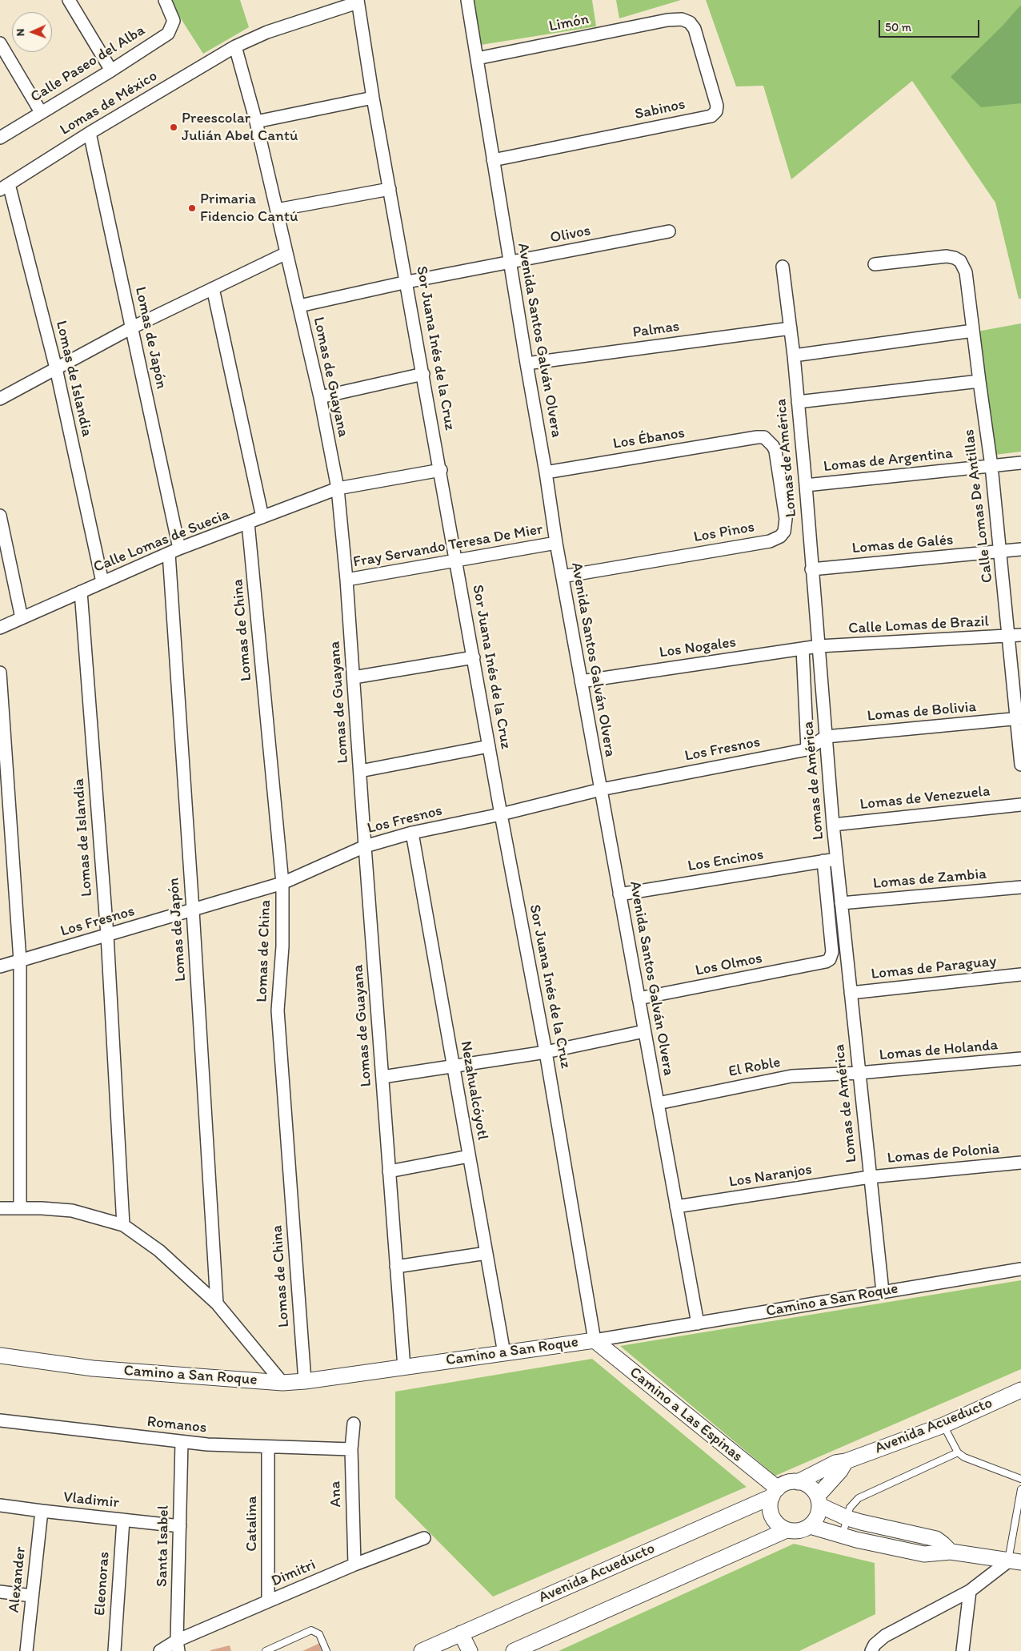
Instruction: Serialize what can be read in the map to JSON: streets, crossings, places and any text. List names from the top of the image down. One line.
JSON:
{"streets":{"street":["Limón","Calle Paseo del Alba","Lomas de México","Sabinos","Olivos","Palmas","Lomas de Japón","Avenida Santos Galván Olvera","Sor Juana Inés de la Cruz","Lomas de Guayana","Lomas de Islandia","Los Ébanos","Lomas de América","Lomas de Argentina","Calle Lomas De Antillas","Los Pinos","Calle Lomas de Suecia","Lomas de Galés","Fray Servando Teresa De Mier","Calle Lomas de Brazil","Lomas de China","Los Nogales","Lomas de Bolivia","Los Fresnos","Lomas de Venezuela","Los Encinos","Lomas de Zambia","Los Olmos","Lomas de Paraguay","Lomas de Holanda","El Roble","Nezahualcóyotl","Lomas de Polonia","Los Naranjos","Camino a San Roque","Camino a Las Espinas","Romanos","Avenida Acueducto","Ana","Vladimir","Catalina","Santa Isabel","Dimitri","Alexander","Eleonoras"]},"crossings":[["Limón","Sabinos"],["Limón","Avenida Santos Galván Olvera"],["Lomas de México","Lomas de Japón"],["Lomas de México","Sor Juana Inés de la Cruz"],["Lomas de México","Lomas de Guayana"],["Lomas de México","Lomas de Islandia"],["Sabinos","Avenida Santos Galván Olvera"],["Olivos","Avenida Santos Galván Olvera"],["Olivos","Sor Juana Inés de la Cruz"],["Olivos","Lomas de Guayana"],["Palmas","Avenida Santos Galván Olvera"],["Palmas","Lomas de América"],["Lomas de Japón","Calle Lomas de Suecia"],["Lomas de Japón","Los Fresnos"],["Avenida Santos Galván Olvera","Los Ébanos"],["Avenida Santos Galván Olvera","Los Pinos"],["Avenida Santos Galván Olvera","Fray Servando Teresa De Mier"],["Avenida Santos Galván Olvera","Los Nogales"],["Avenida Santos Galván Olvera","Los Fresnos"],["Avenida Santos Galván Olvera","Los Encinos"],["Avenida Santos Galván Olvera","Los Olmos"],["Avenida Santos Galván Olvera","El Roble"],["Avenida Santos Galván Olvera","Los Naranjos"],["Avenida Santos Galván Olvera","Camino a San Roque"],["Sor Juana Inés de la Cruz","Calle Lomas de Suecia"],["Sor Juana Inés de la Cruz","Fray Servando Teresa De Mier"],["Sor Juana Inés de la Cruz","Los Fresnos"],["Sor Juana Inés de la Cruz","Camino a San Roque"],["Sor Juana Inés de la Cruz","Camino a Las Espinas"],["Lomas de Guayana","Calle Lomas de Suecia"],["Lomas de Guayana","Fray Servando Teresa De Mier"],["Lomas de Guayana","Los Fresnos"],["Lomas de Guayana","Camino a San Roque"],["Lomas de Islandia","Calle Lomas de Suecia"],["Lomas de Islandia","Los Fresnos"],["Los Ébanos","Los Pinos"],["Lomas de América","Lomas de Argentina"],["Lomas de América","Lomas de Galés"],["Lomas de América","Calle Lomas de Brazil"],["Lomas de América","Los Nogales"],["Lomas de América","Lomas de Bolivia"],["Lomas de América","Los Fresnos"],["Lomas de América","Lomas de Venezuela"],["Lomas de América","Los Encinos"],["Lomas de América","Lomas de Zambia"],["Lomas de América","Lomas de Paraguay"],["Lomas de América","Lomas de Holanda"],["Lomas de América","El Roble"],["Lomas de América","Lomas de Polonia"],["Lomas de América","Los Naranjos"],["Lomas de América","Camino a San Roque"],["Lomas de Argentina","Calle Lomas De Antillas"],["Calle Lomas De Antillas","Lomas de Galés"],["Calle Lomas De Antillas","Calle Lomas de Brazil"],["Calle Lomas De Antillas","Lomas de Bolivia"],["Calle Lomas de Suecia","Lomas de China"],["Calle Lomas de Brazil","Los Nogales"],["Lomas de China","Los Fresnos"],["Lomas de China","Camino a San Roque"],["Lomas de Bolivia","Los Fresnos"],["Los Fresnos","Nezahualcóyotl"],["Los Encinos","Los Olmos"],["Lomas de Holanda","El Roble"],["Nezahualcóyotl","Camino a San Roque"],["Lomas de Polonia","Los Naranjos"],["Camino a San Roque","Camino a Las Espinas"],["Camino a Las Espinas","Avenida Acueducto"],["Romanos","Ana"],["Romanos","Catalina"],["Romanos","Santa Isabel"],["Ana","Dimitri"],["Vladimir","Santa Isabel"],["Vladimir","Alexander"],["Vladimir","Eleonoras"],["Catalina","Dimitri"],["Santa Isabel","Dimitri"]],"places":["Preescolar Julián Abel Cantú","Primaria Fidencio Cantú"],"scale_bar":"50 m","north":"left"}
